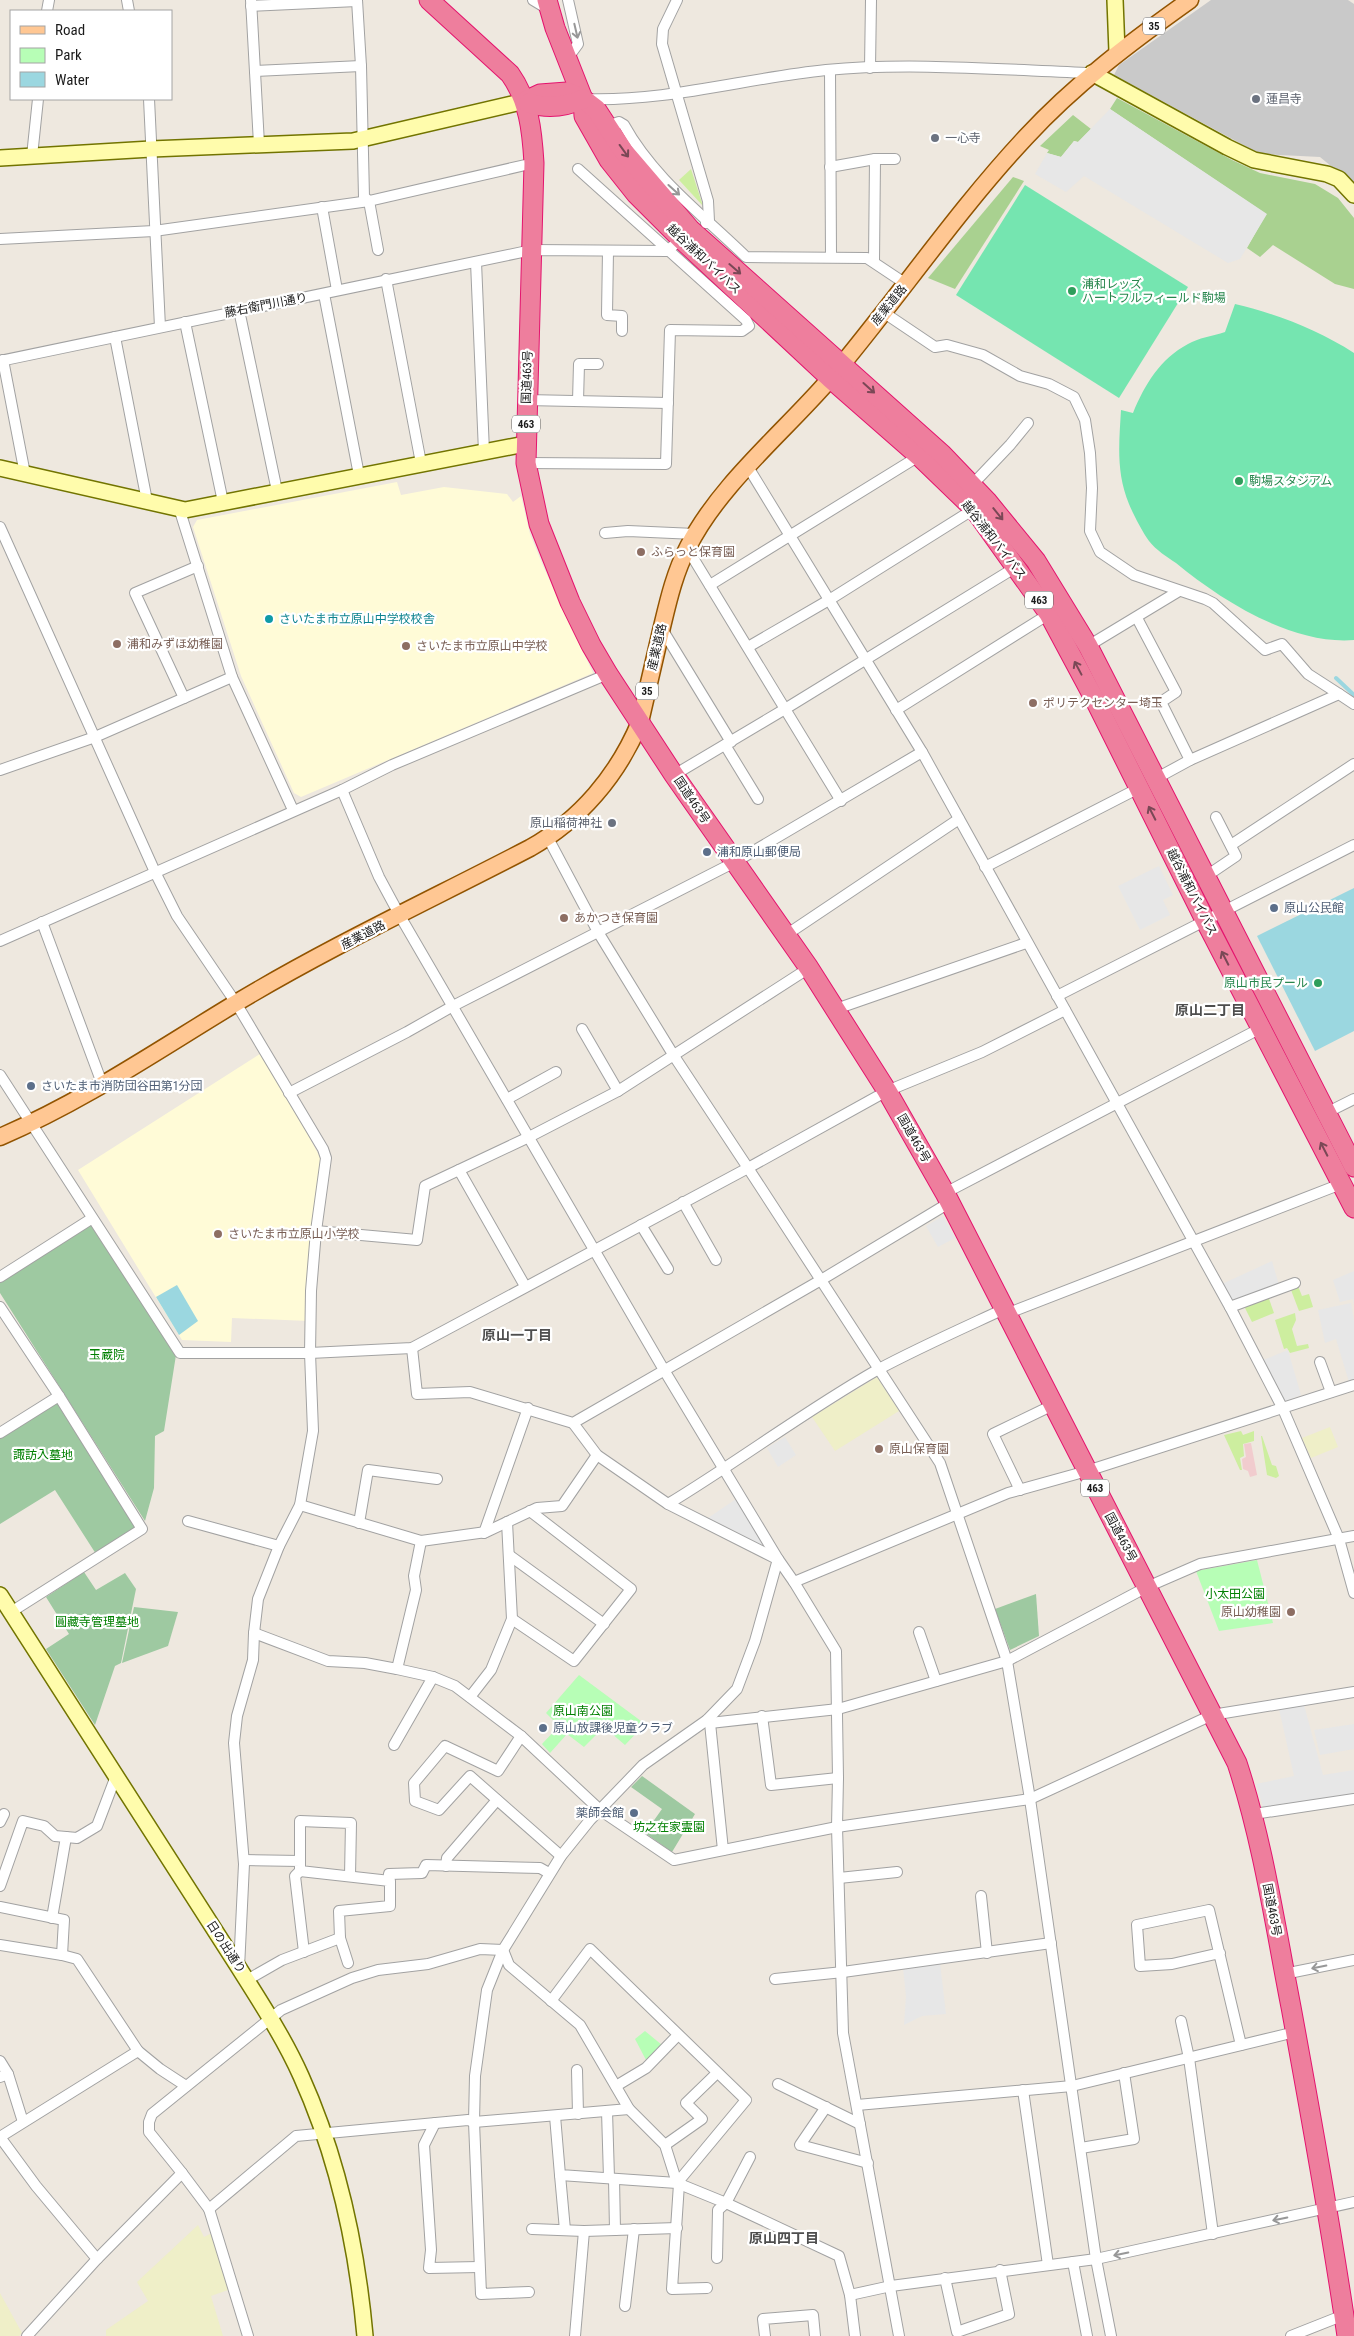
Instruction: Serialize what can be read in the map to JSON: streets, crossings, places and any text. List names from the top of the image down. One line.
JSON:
{"streets":{"highway":["越谷浦和バイパス","国道463号","463"],"main road":["35","産業道路"],"street":["藤右衛門川通り","日の出通り"]},"crossings":[["越谷浦和バイパス","藤右衛門川通り"],["越谷浦和バイパス","産業道路"],["越谷浦和バイパス","463"],["藤右衛門川通り","国道463号"],["産業道路","国道463号"],["国道463号","463"]],"districts":["原山二丁目","原山一丁目","原山四丁目"],"parks":["玉蔵院","諏訪入墓地","小太田公園","圓藏寺管理墓地","原山南公園","坊之在家霊園"],"places":["蓮昌寺","一心寺","浦和レッズ ハートフルフィールド駒場","駒場スタジアム","ふらっと保育園","さいたま市立原山中学校校舎","浦和みずほ幼稚園","さいたま市立原山中学校","ポリテクセンター埼玉","原山稲荷神社","浦和原山郵便局","原山公民館","あかつき保育園","原山市民プール","さいたま市消防団谷田第1分団","さいたま市立原山小学校","原山保育園","原山幼稚園","原山放課後児童クラブ","薬師会館"],"legend":["Road","Park","Water"]}
